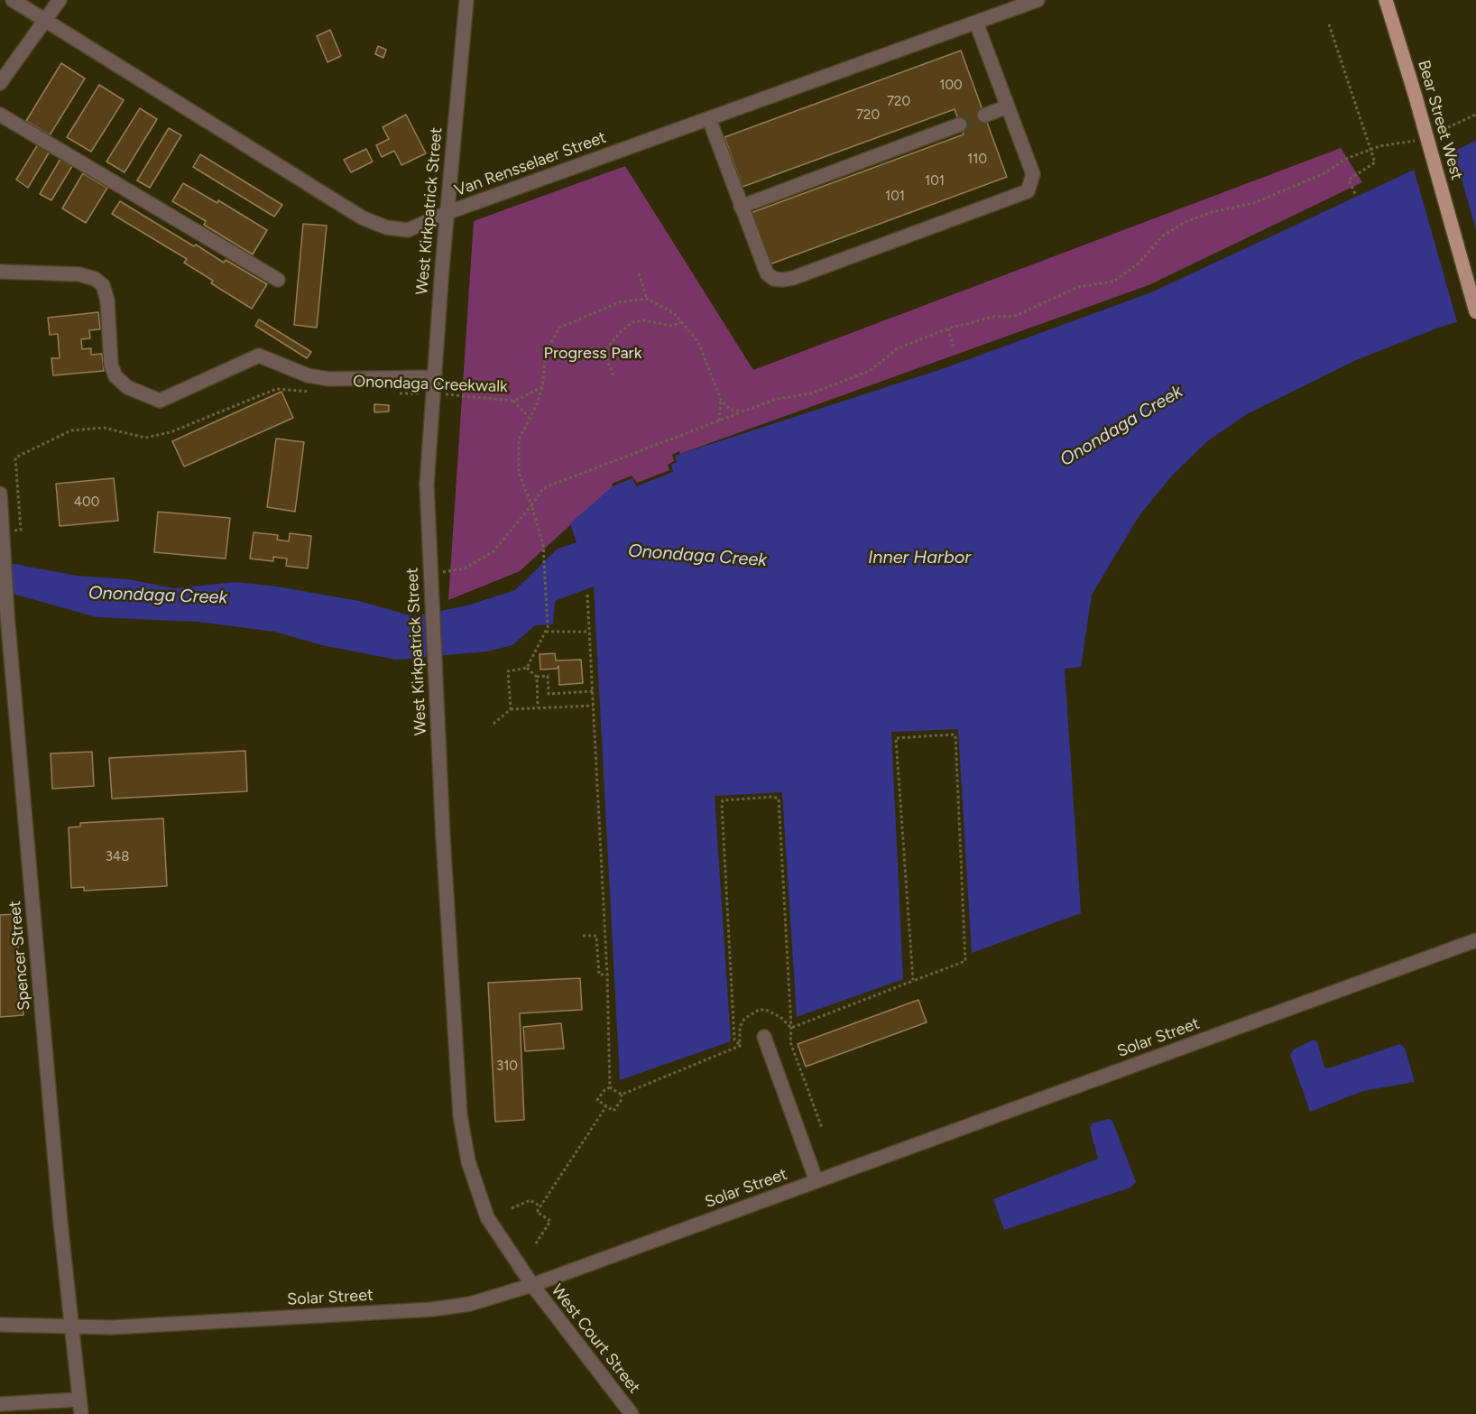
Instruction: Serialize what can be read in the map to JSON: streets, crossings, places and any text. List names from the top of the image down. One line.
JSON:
{"streets":{"main road":["Bear Street West"],"street":["Van Rensselaer Street","West Kirkpatrick Street","Spencer Street","Solar Street","West Court Street"],"path":["Onondaga Creekwalk"]},"crossings":[["Van Rensselaer Street","West Kirkpatrick Street"],["West Kirkpatrick Street","Onondaga Creekwalk"],["West Kirkpatrick Street","Solar Street"],["West Kirkpatrick Street","West Court Street"],["Spencer Street","Solar Street"],["Solar Street","West Court Street"]],"water":["Onondaga Creek","Inner Harbor"],"parks":["Progress Park"],"house_numbers":["100","720","720","110","101","101","400","348","310"]}
